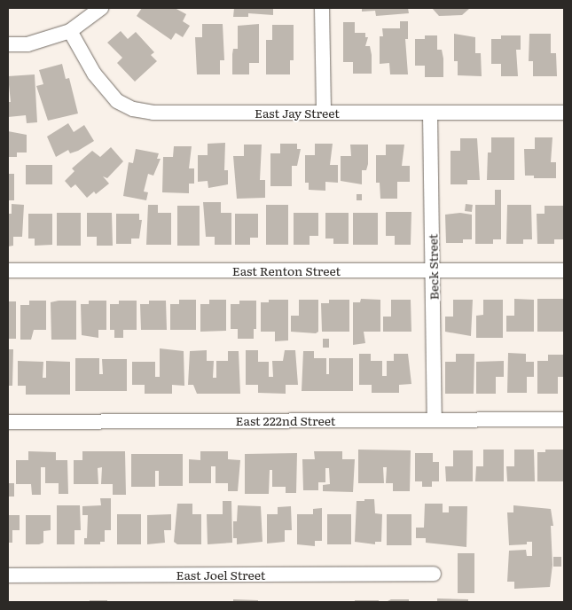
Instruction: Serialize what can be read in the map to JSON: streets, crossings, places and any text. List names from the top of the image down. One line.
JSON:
{"streets":{"street":["East Jay Street","Beck Street","East Renton Street","East 222nd Street","East Joel Street"]},"crossings":[["East Jay Street","Beck Street"],["Beck Street","East Renton Street"],["Beck Street","East 222nd Street"]]}
